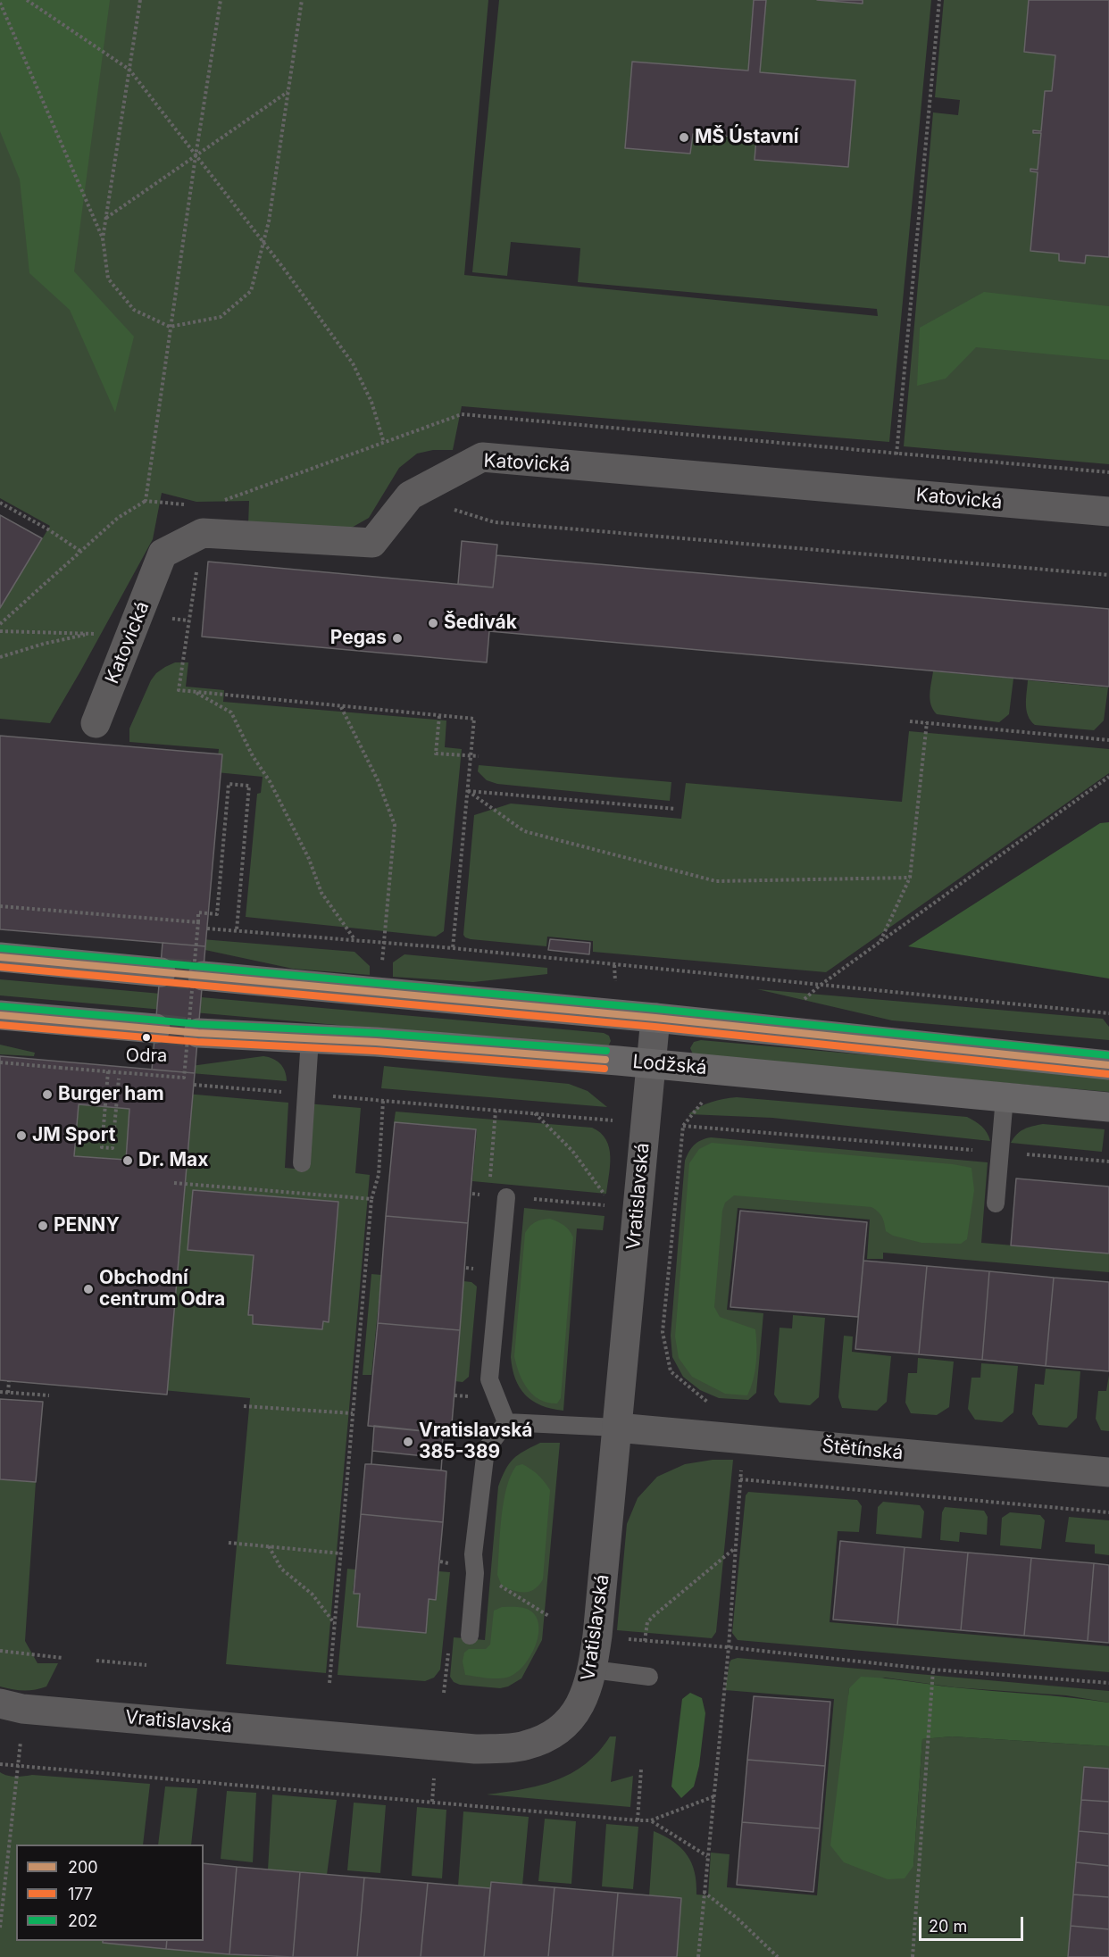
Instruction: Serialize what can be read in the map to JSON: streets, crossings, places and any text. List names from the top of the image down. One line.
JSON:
{"streets":{"street":["Katovická","Lodžská","Vratislavská","Štětínská"]},"crossings":[["Lodžská","Vratislavská"],["Vratislavská","Štětínská"]],"places":["MŠ Ústavní","Šedivák","Pegas","Odra","Burger ham","JM Sport","Dr. Max","PENNY","Obchodní centrum Odra","Vratislavská 385-389"],"lines":["transit line 202","transit line 200","transit line 177"],"legend":["200","177","202"],"scale_bar":"20 m"}
